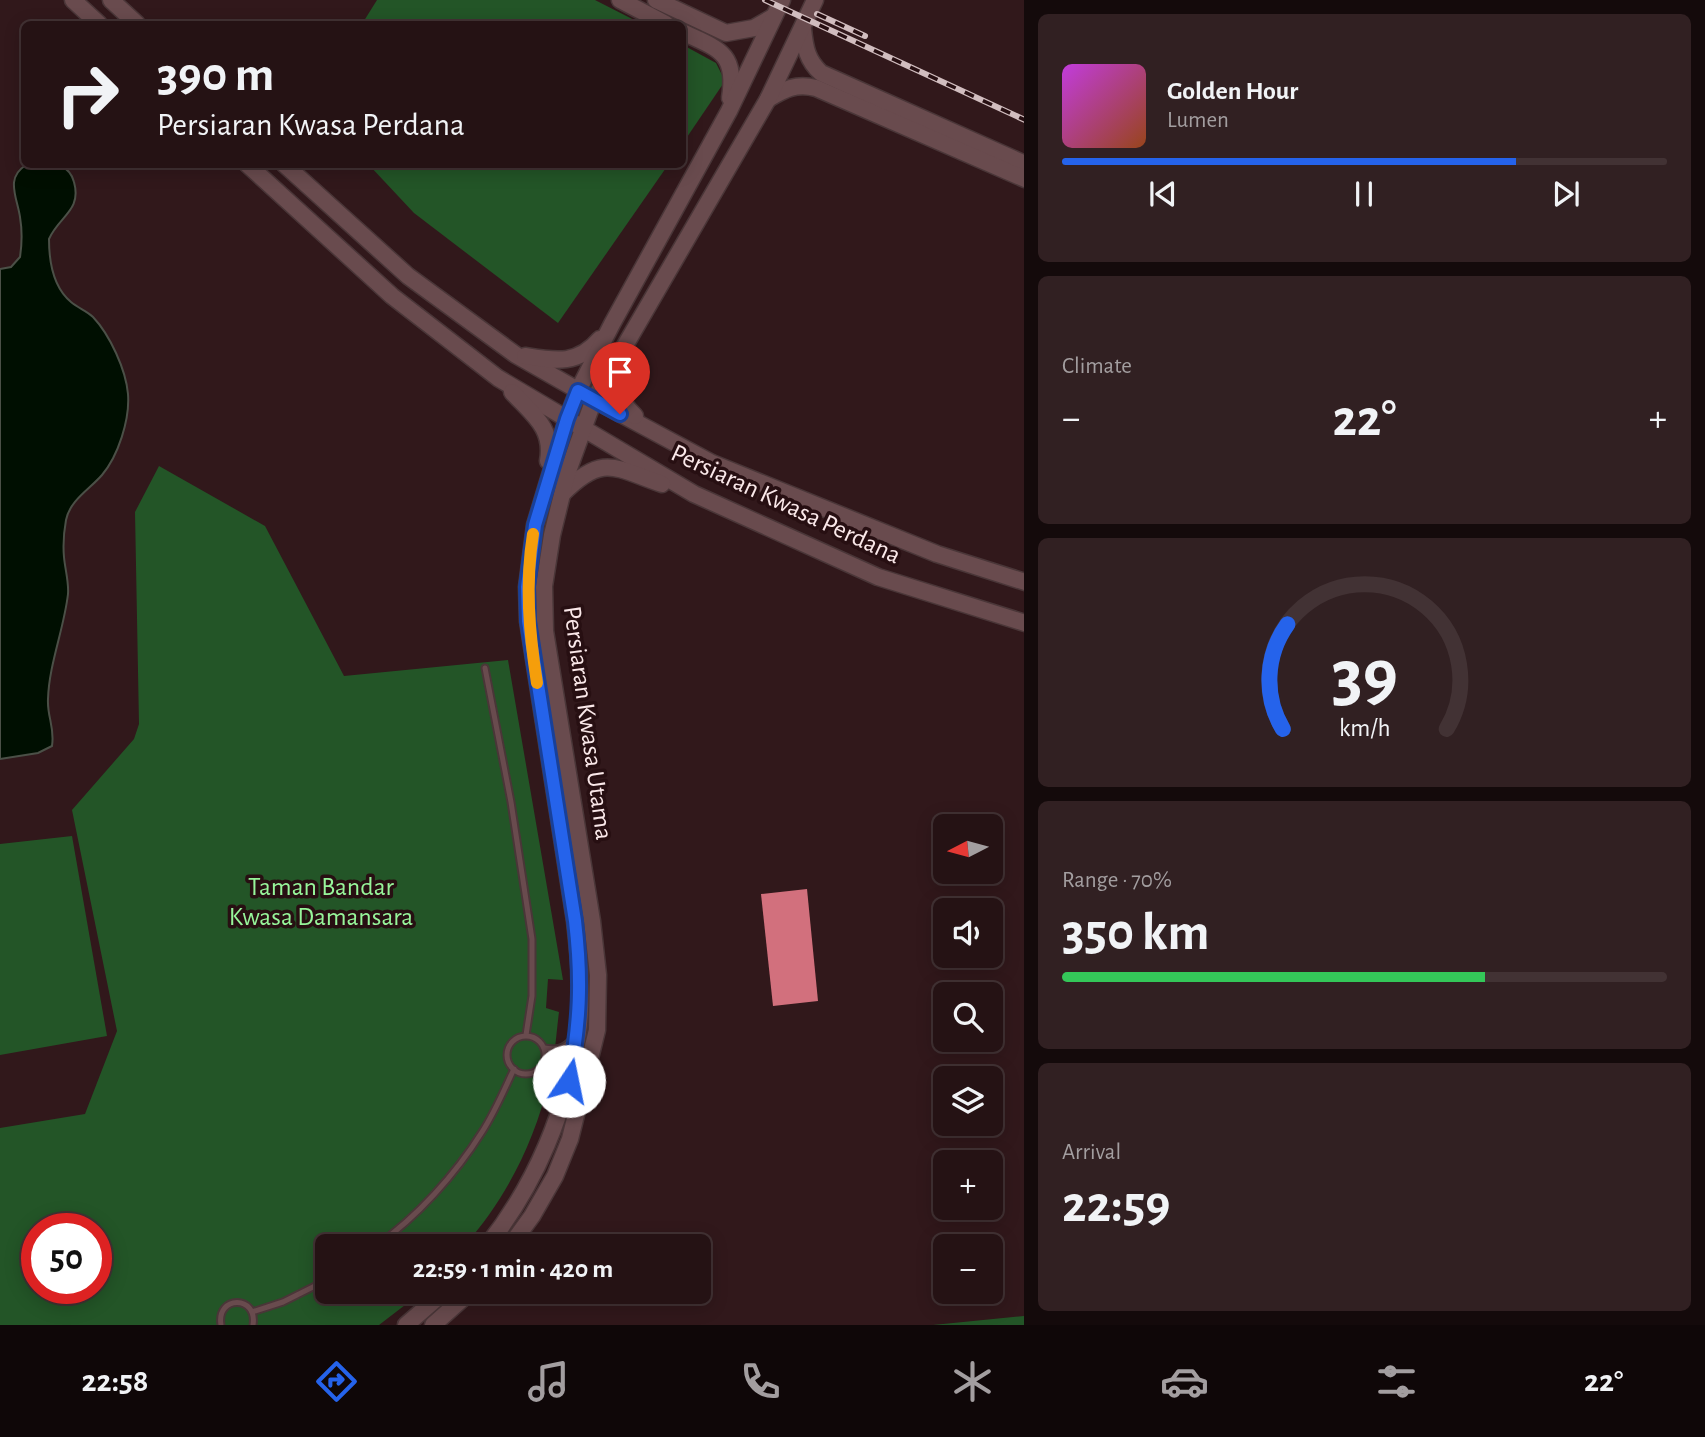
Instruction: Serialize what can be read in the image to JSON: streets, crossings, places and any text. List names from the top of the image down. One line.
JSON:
{"streets":{"main road":["Persiaran Kwasa Perdana","Persiaran Kwasa Utama"]},"crossings":[["Persiaran Kwasa Perdana","Persiaran Kwasa Utama"]],"parks":["Taman Bandar Kwasa Damansara"],"north":"left","page":{"turn":["390 m","Persiaran Kwasa Perdana"],"song":["Golden Hour","Lumen"],"tile":["Climate",["Range · 70%","350 km"],["Arrival","22:59"]],"heat":["−","22°","+"],"map_buttons":["+","−"],"limit":"50","trip":"22:59 · 1 min · 420 m","tabs":["22:58","22°"],"gauge":["39","km/h"]}}
